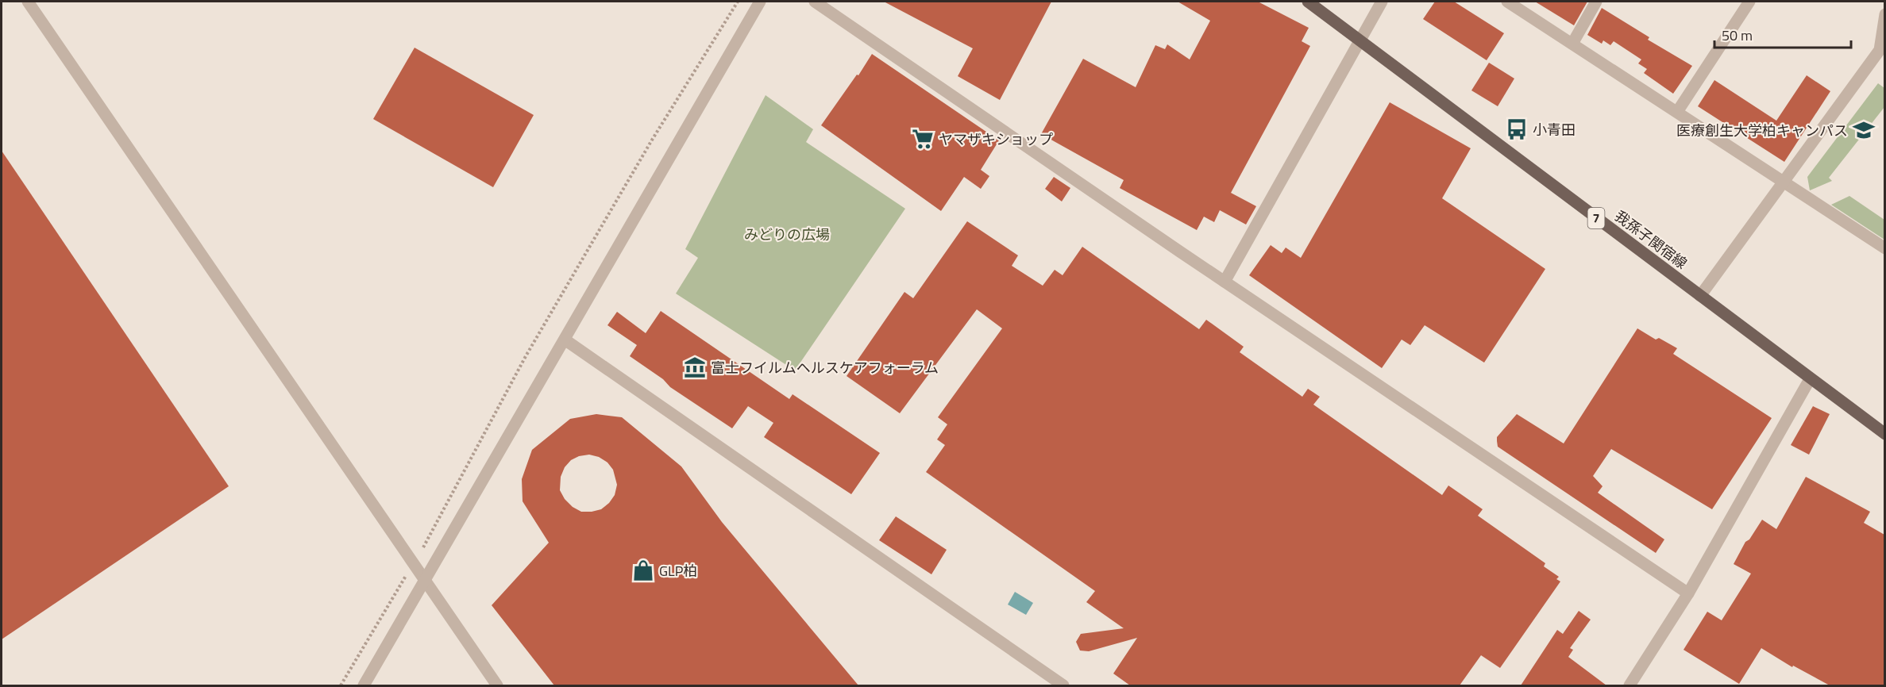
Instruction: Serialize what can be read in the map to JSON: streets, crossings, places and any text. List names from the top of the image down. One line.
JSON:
{"streets":{"main road":["7","我孫子関宿線"]},"parks":["みどりの広場"],"places":{"bus stop":["小青田"],"school or university":["医療創生大学柏キャンパス"],"supermarket":["ヤマザキショップ"],"museum":["富士フイルムヘルスケアフォーラム"],"shop":["GLP柏"]},"scale_bar":"50 m"}
